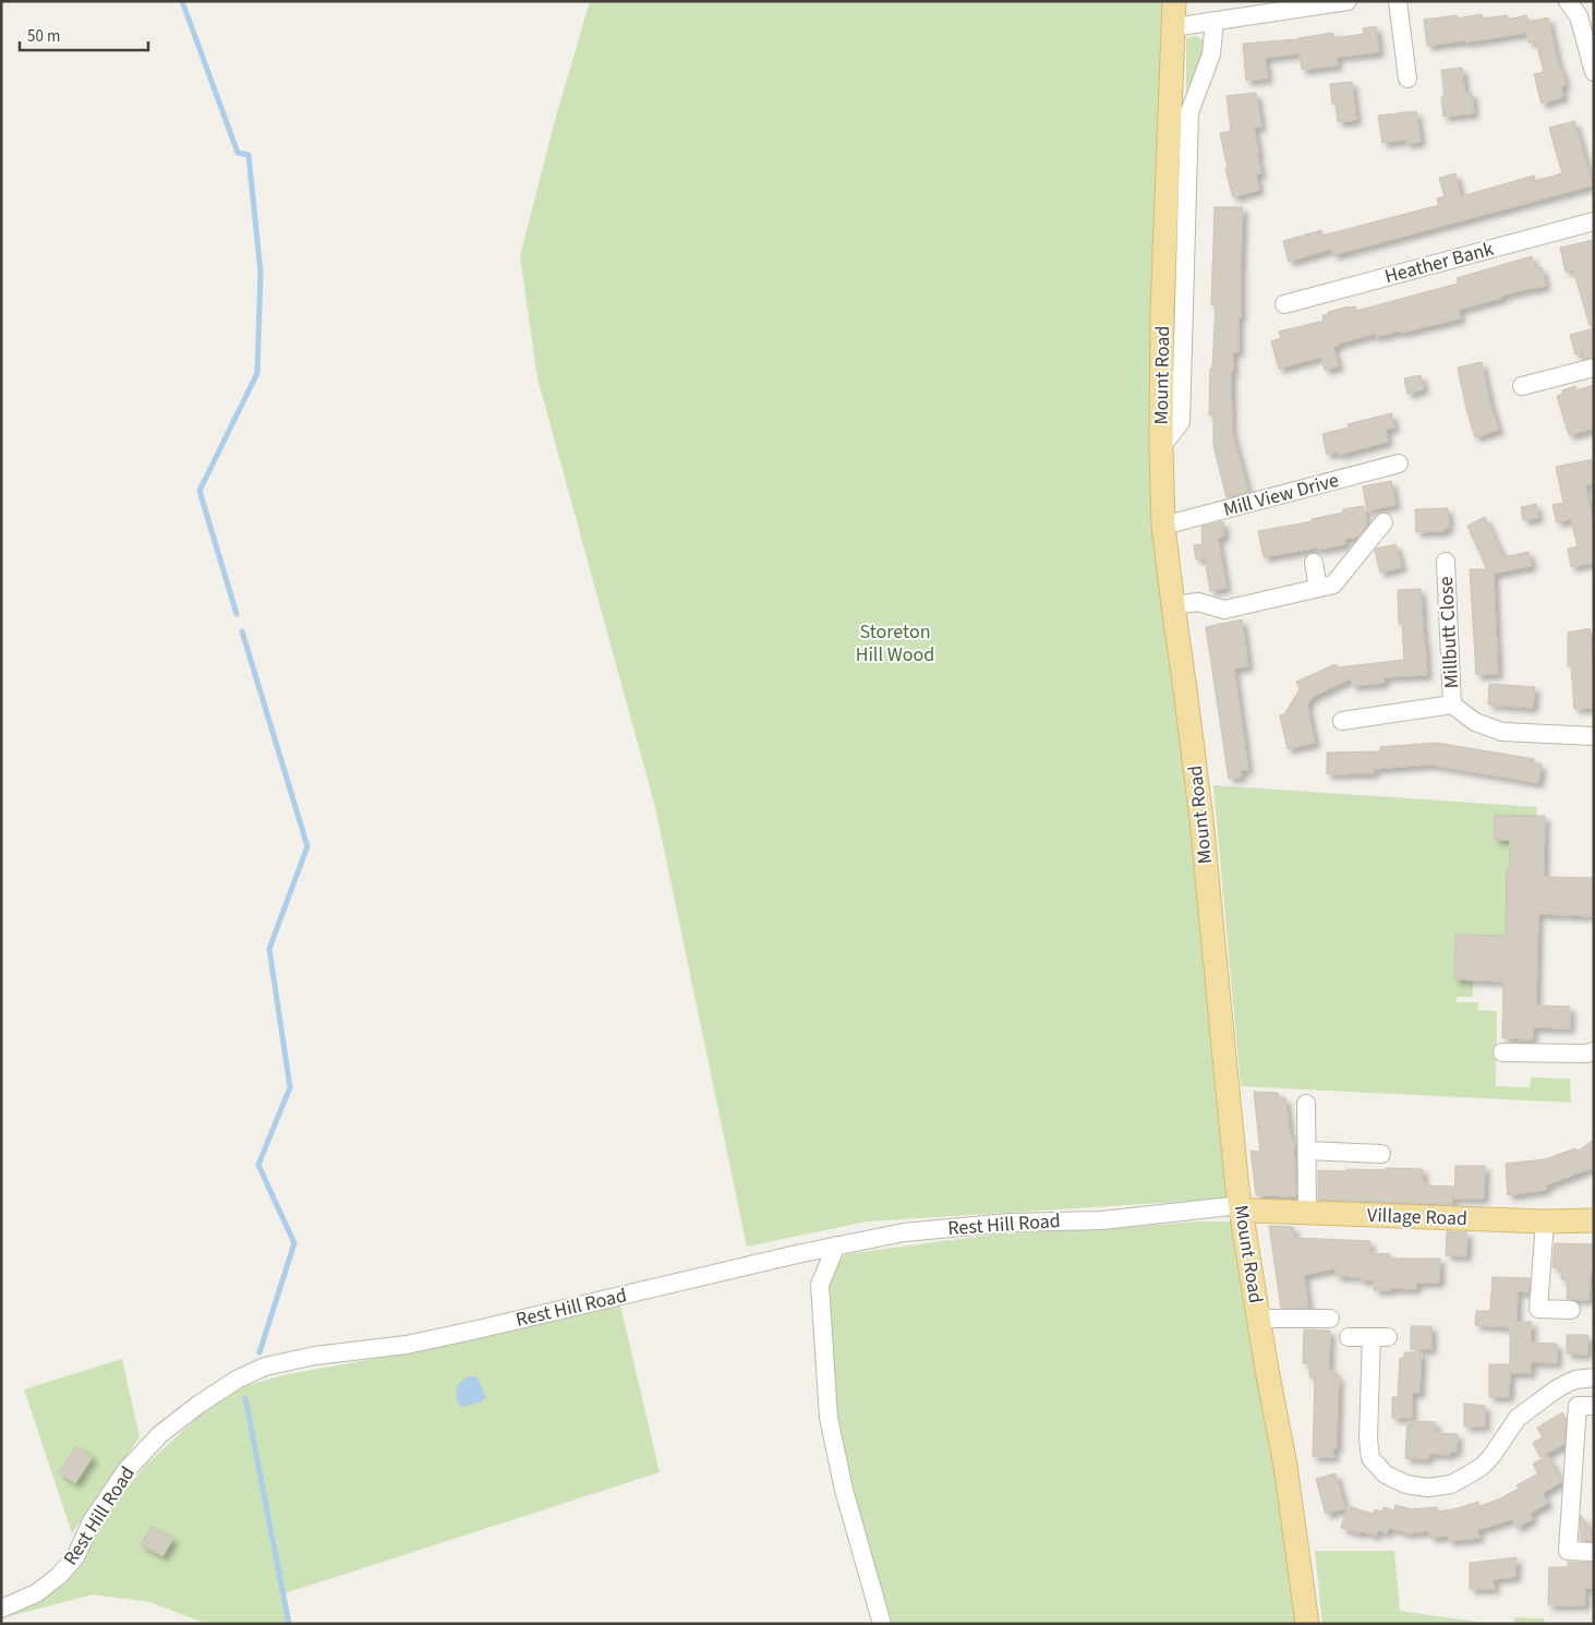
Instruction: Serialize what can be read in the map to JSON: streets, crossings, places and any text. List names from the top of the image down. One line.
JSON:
{"streets":{"main road":["Mount Road","Village Road"],"street":["Heather Bank","Mill View Drive","Millbutt Close","Rest Hill Road"]},"crossings":[["Mount Road","Mill View Drive"],["Mount Road","Village Road"],["Mount Road","Rest Hill Road"],["Village Road","Rest Hill Road"]],"parks":["Storeton Hill Wood"],"scale_bar":"50 m"}
